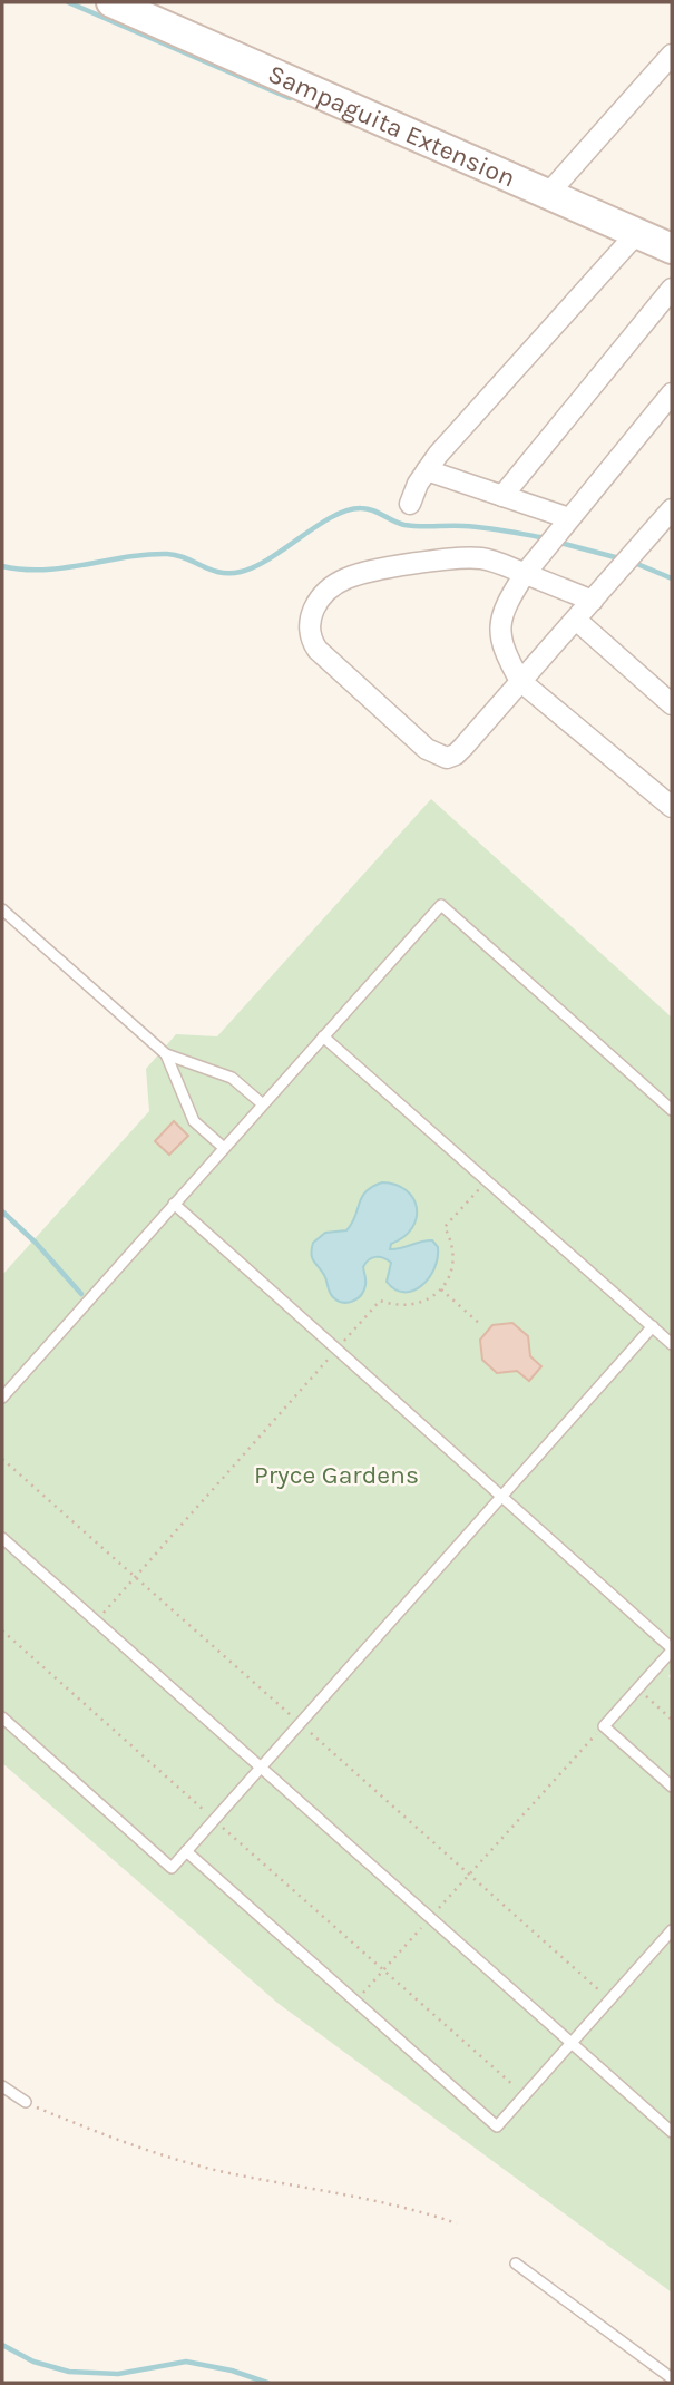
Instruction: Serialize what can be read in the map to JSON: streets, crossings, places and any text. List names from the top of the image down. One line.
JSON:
{"streets":{"street":["Sampaguita Extension"]},"parks":["Pryce Gardens"]}
